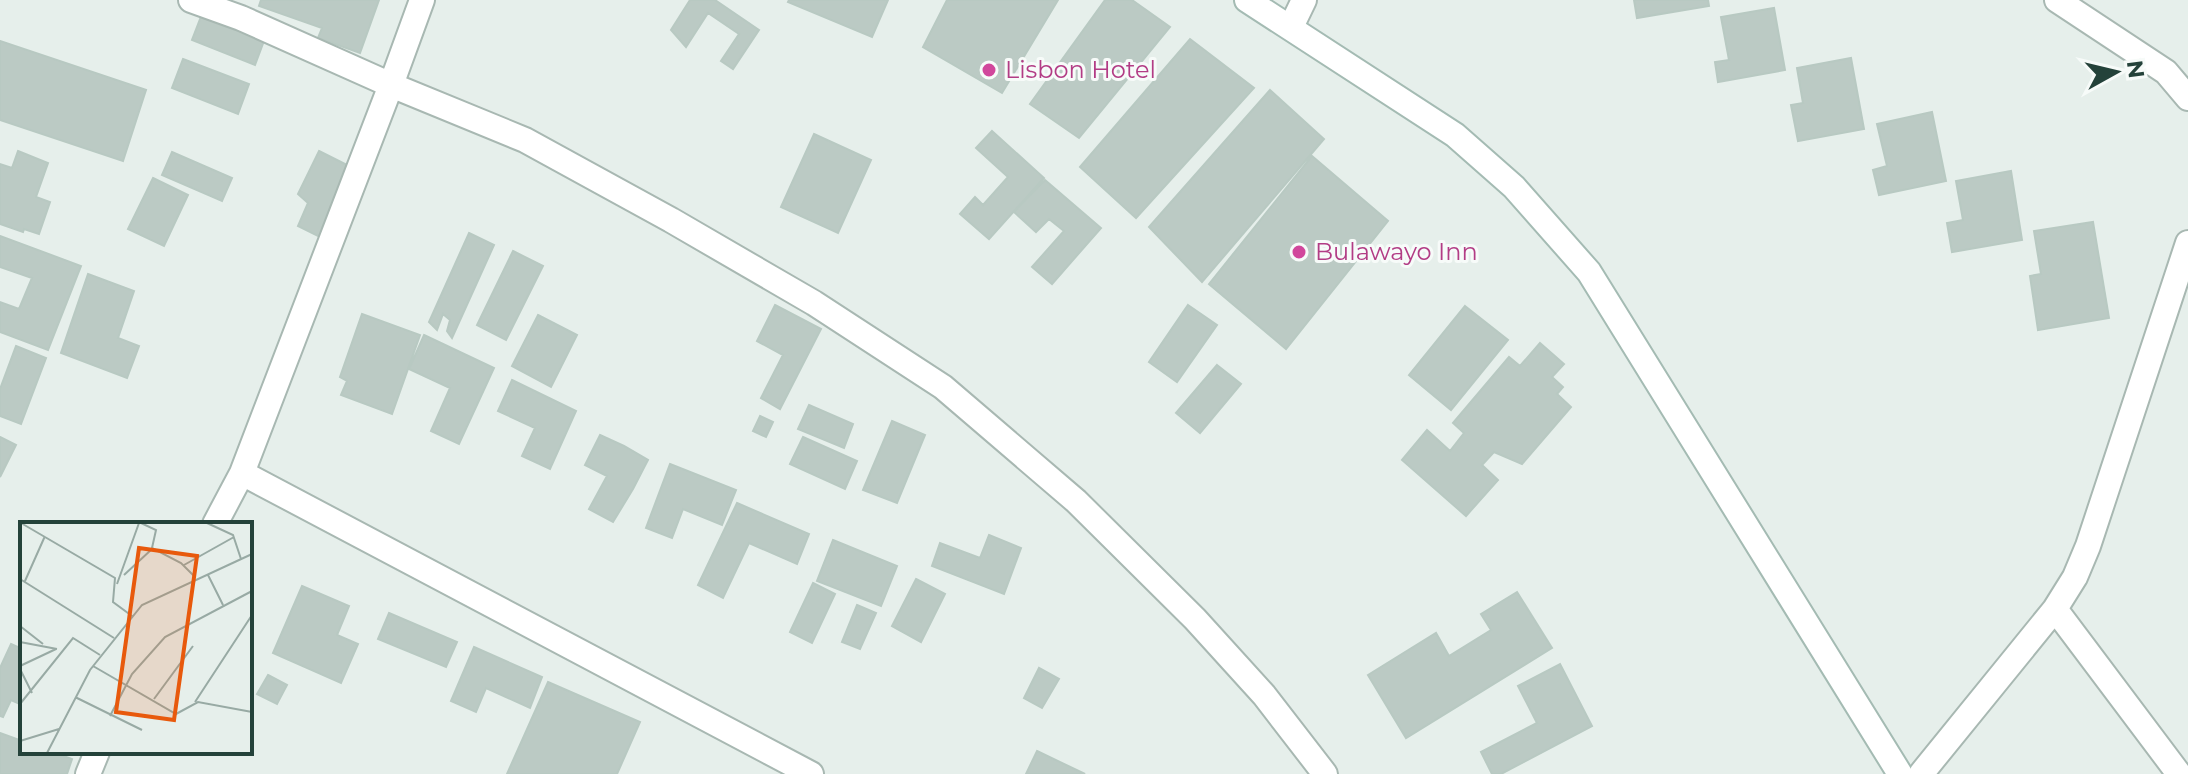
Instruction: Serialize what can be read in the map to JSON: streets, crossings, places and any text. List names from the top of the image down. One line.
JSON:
{"places":["Lisbon Hotel","Bulawayo Inn"],"north":"right"}
